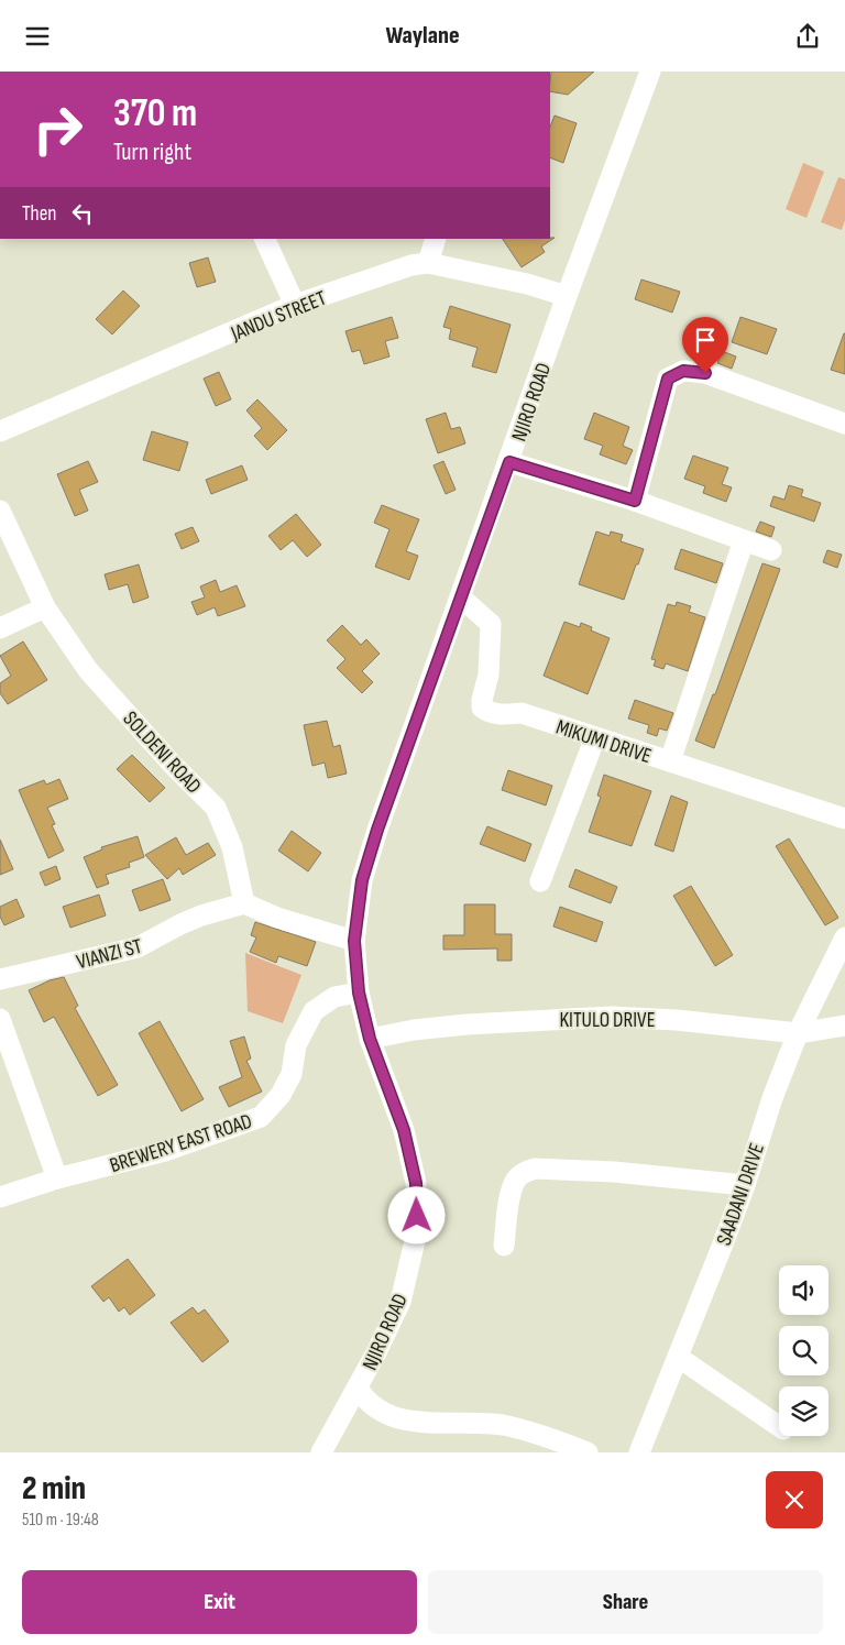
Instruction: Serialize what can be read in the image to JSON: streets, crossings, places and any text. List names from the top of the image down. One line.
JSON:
{"streets":{"street":["JANDU STREET","NJIRO ROAD","MIKUMI DRIVE","SOLDENI ROAD","VIANZI ST","KITULO DRIVE","BREWERY EAST ROAD","SAADANI DRIVE"]},"crossings":[["JANDU STREET","NJIRO ROAD"],["NJIRO ROAD","MIKUMI DRIVE"],["NJIRO ROAD","KITULO DRIVE"],["NJIRO ROAD","BREWERY EAST ROAD"],["SOLDENI ROAD","VIANZI ST"],["KITULO DRIVE","SAADANI DRIVE"]],"page":{"header":"Waylane","turn":["370 m","Turn right"],"then":"Then","heading":["2 min","510 m · 19:48"],"buttons":["Exit","Share"]}}
